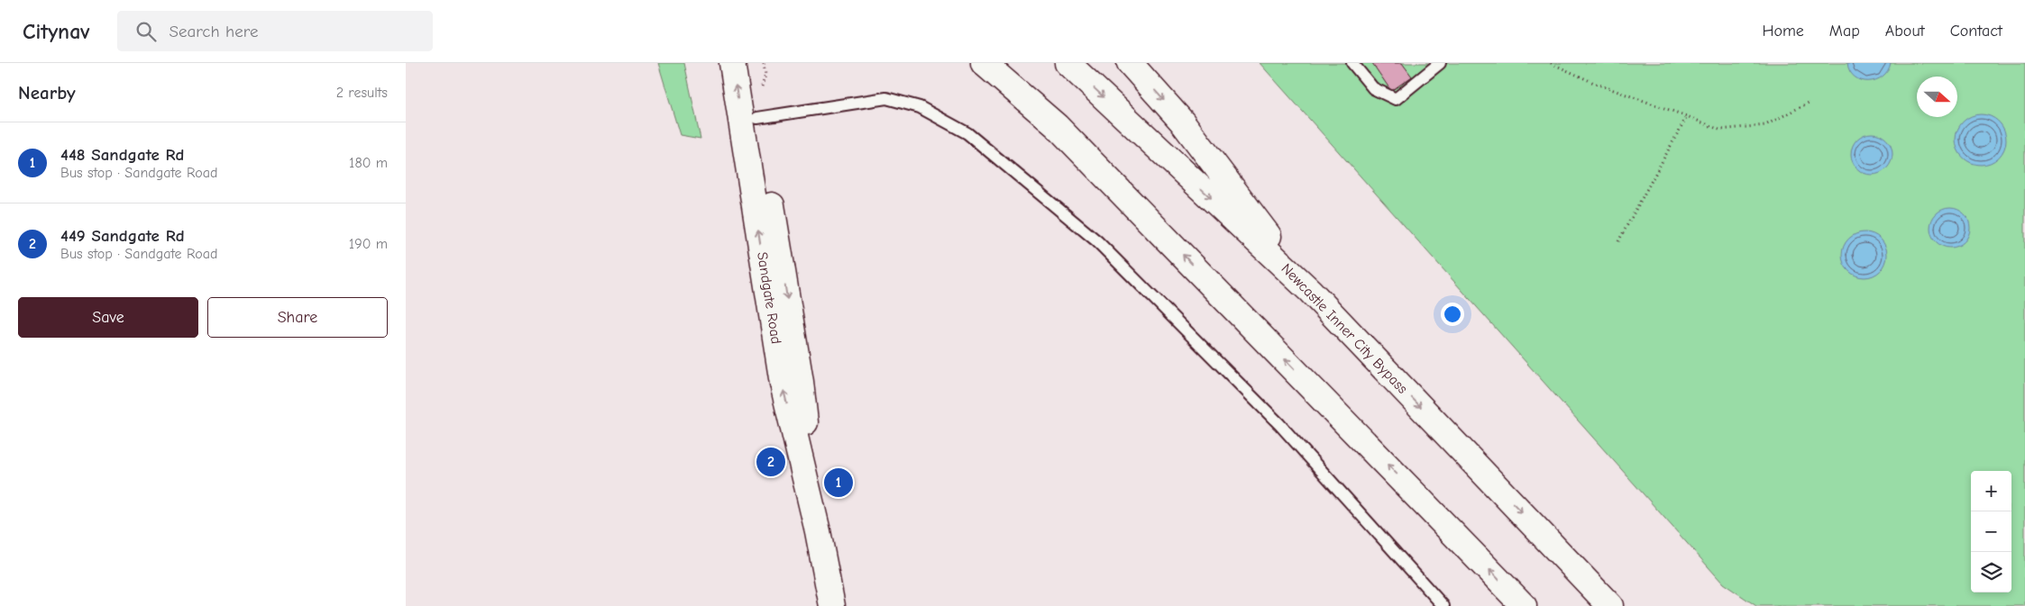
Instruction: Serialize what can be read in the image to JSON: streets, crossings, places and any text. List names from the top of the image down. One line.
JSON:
{"streets":{"main road":["Sandgate Road","Newcastle Inner City Bypass"]},"north":"right","page":{"header":"Citynav","search":"Search here","nav":["Home","Map","About","Contact"],"heading":["Nearby","2 results"],"list":[{"mark":"1","name":"448 Sandgate Rd","note":"Bus stop · Sandgate Road","value":"180 m"},{"mark":"2","name":"449 Sandgate Rd","note":"Bus stop · Sandgate Road","value":"190 m"}],"buttons":["Save","Share"],"pins":["2","1"],"map_buttons":["+","−"]}}
